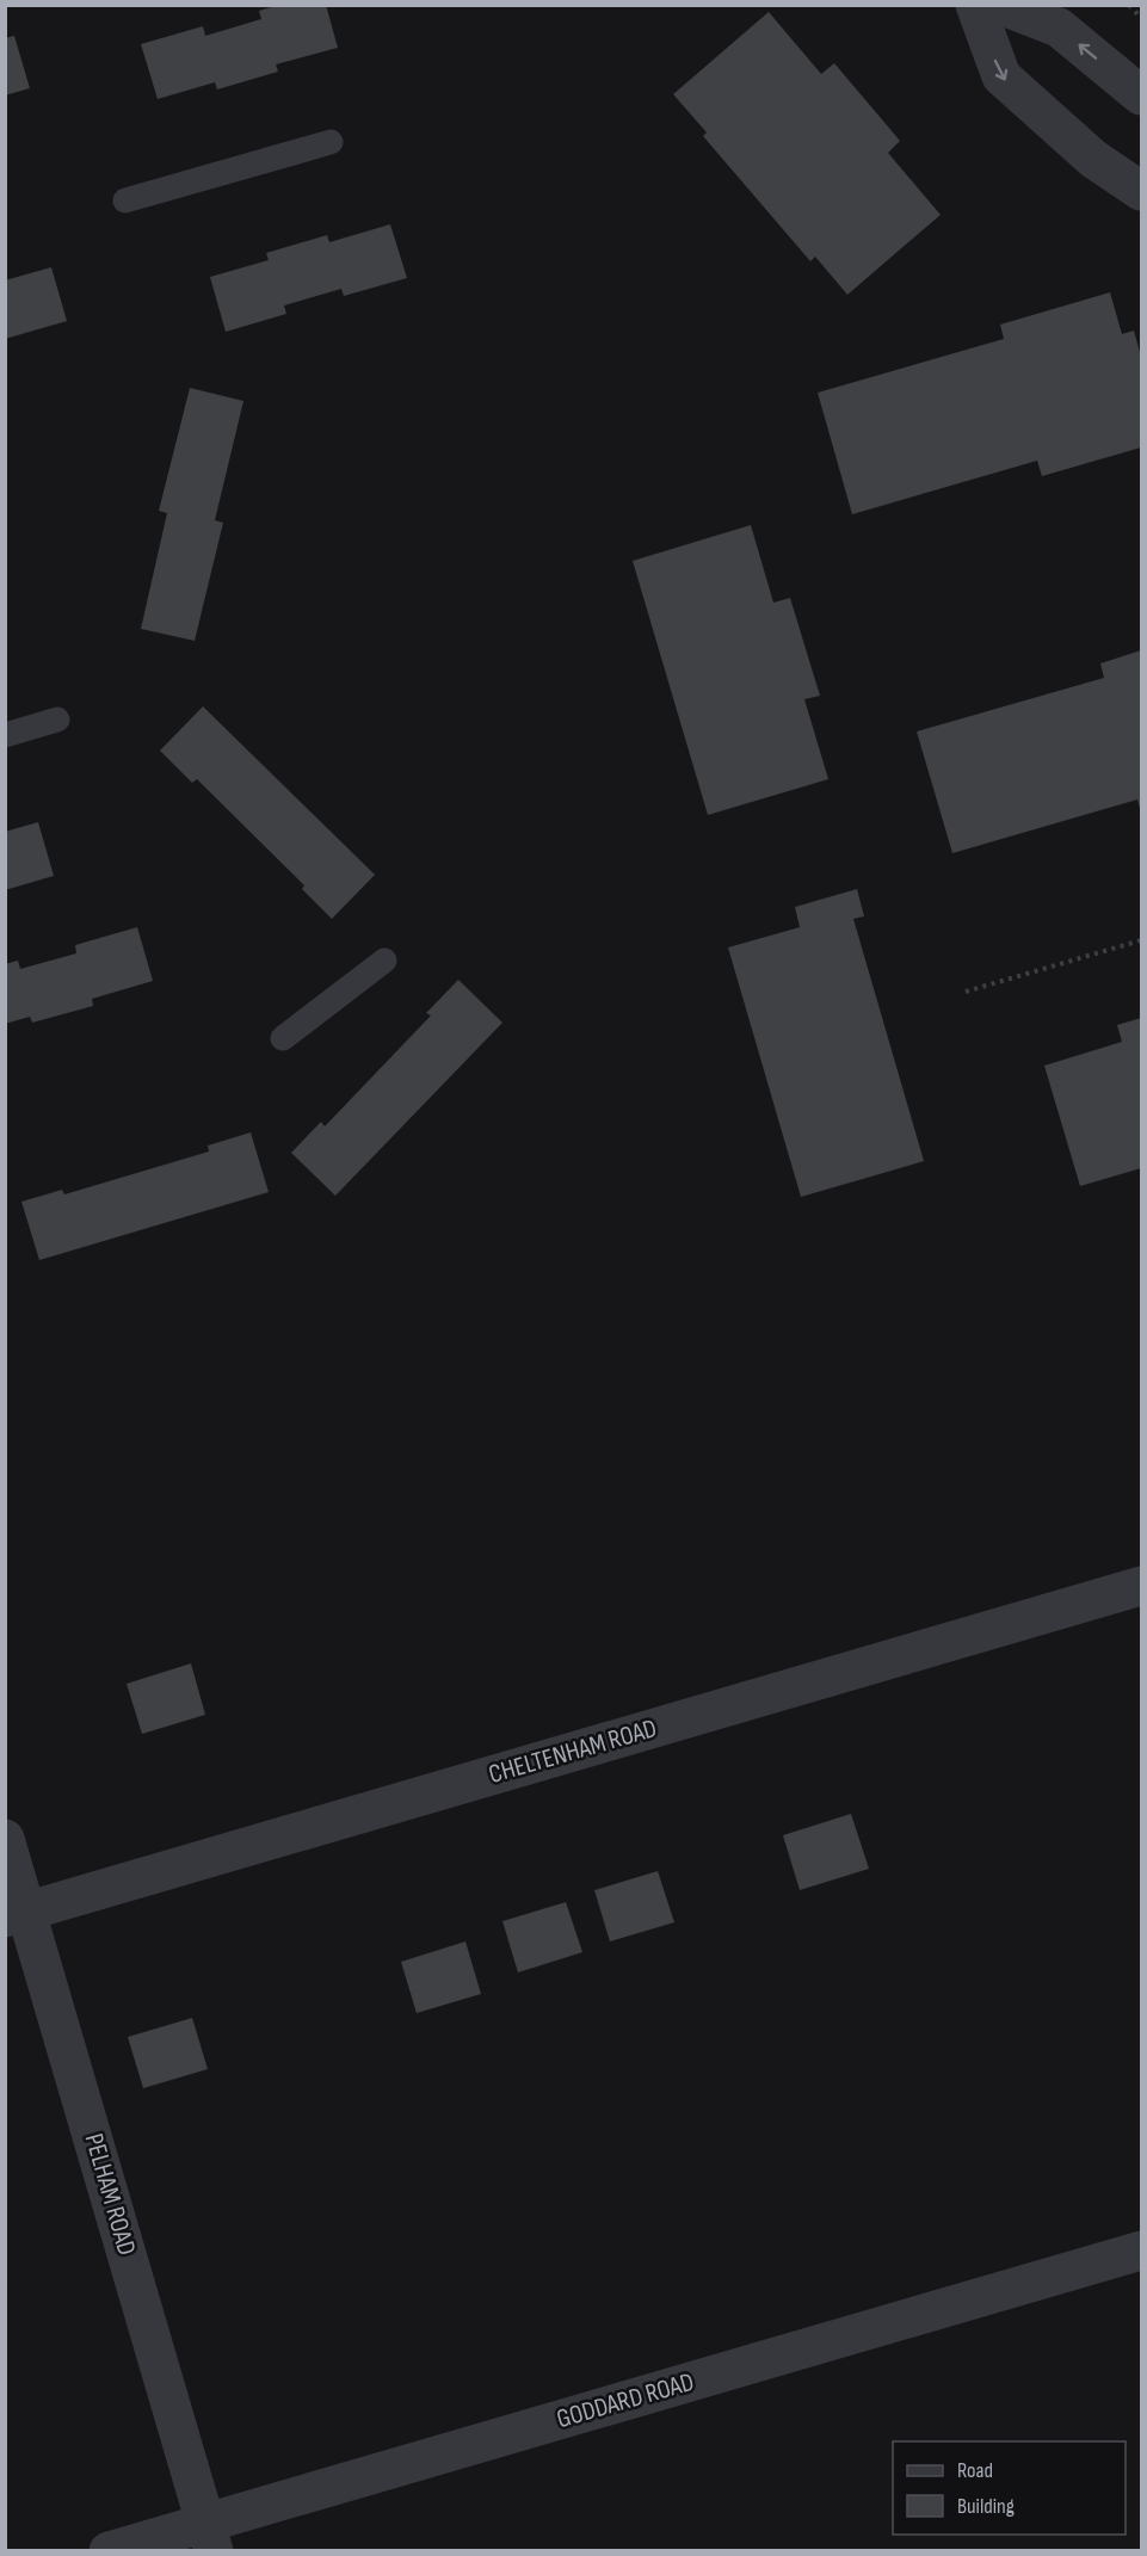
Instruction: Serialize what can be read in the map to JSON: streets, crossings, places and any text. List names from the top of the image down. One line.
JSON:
{"streets":{"street":["CHELTENHAM ROAD","PELHAM ROAD","GODDARD ROAD"]},"crossings":[["CHELTENHAM ROAD","PELHAM ROAD"],["PELHAM ROAD","GODDARD ROAD"]],"legend":["Road","Building"]}
